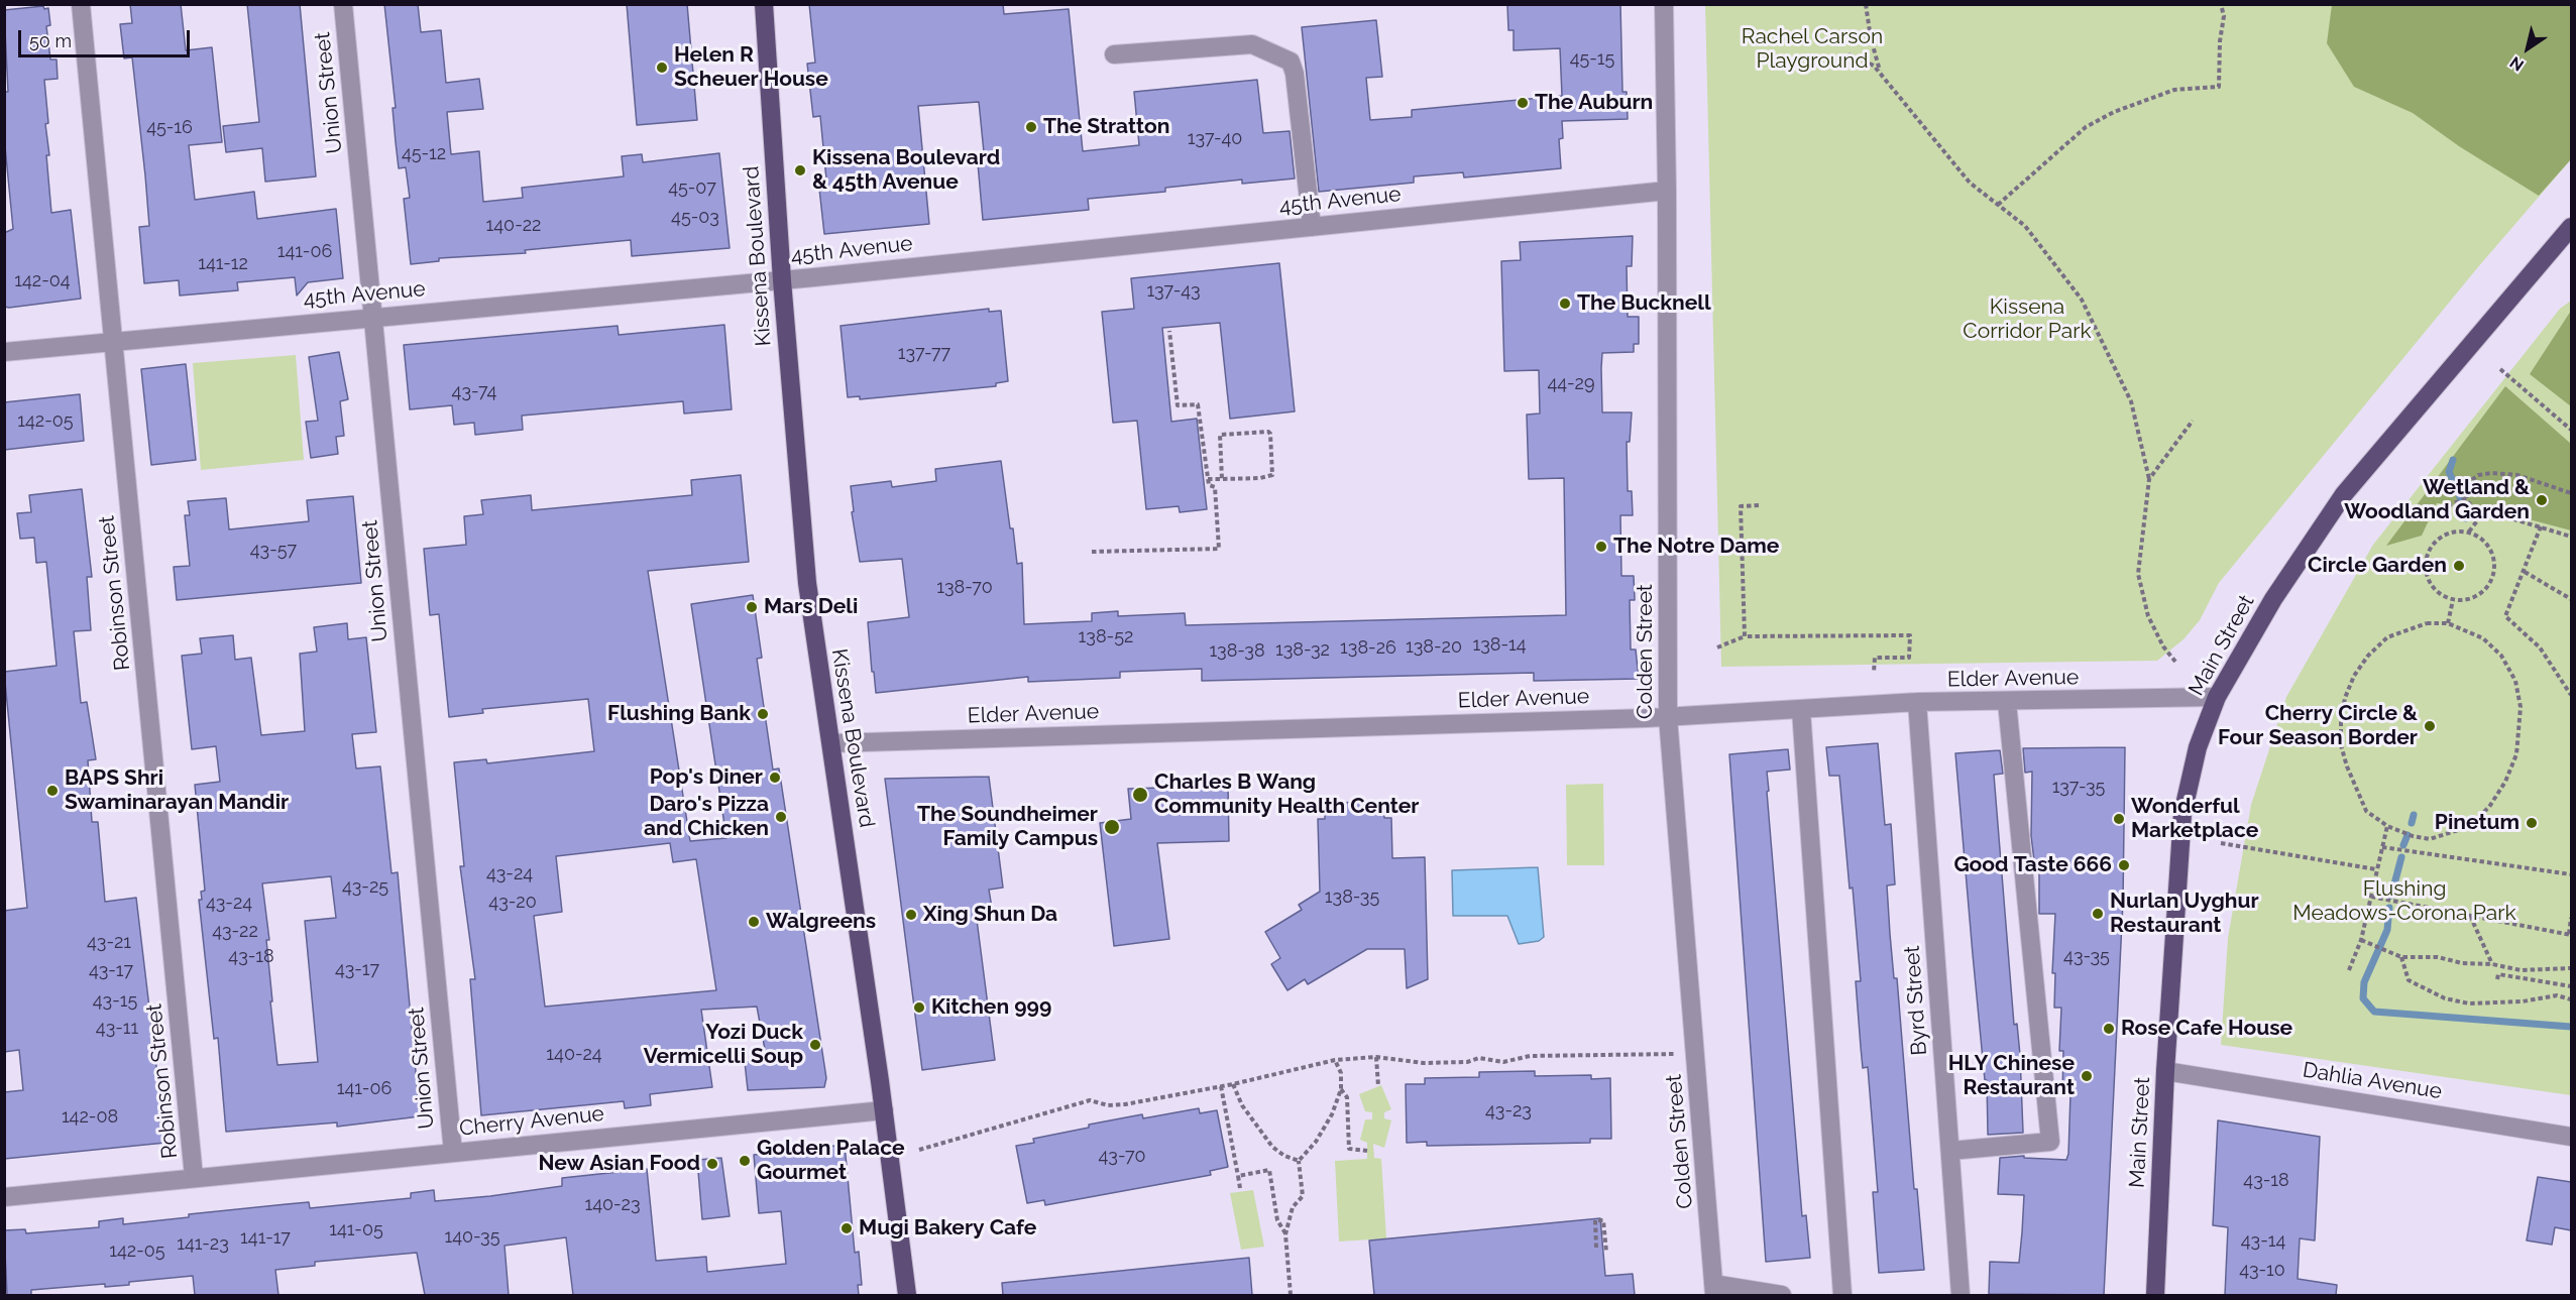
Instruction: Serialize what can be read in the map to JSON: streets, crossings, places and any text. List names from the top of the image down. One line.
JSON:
{"streets":{"main road":["Kissena Boulevard","Main Street"],"street":["Union Street","45th Avenue","Robinson Street","Colden Street","Elder Avenue","Byrd Street","Dahlia Avenue","Cherry Avenue"]},"crossings":[["Union Street","45th Avenue"],["Union Street","Cherry Avenue"],["45th Avenue","Kissena Boulevard"],["45th Avenue","Robinson Street"],["45th Avenue","Colden Street"],["Kissena Boulevard","Elder Avenue"],["Kissena Boulevard","Cherry Avenue"],["Robinson Street","Cherry Avenue"],["Main Street","Elder Avenue"],["Main Street","Dahlia Avenue"],["Colden Street","Elder Avenue"],["Elder Avenue","Byrd Street"]],"parks":["Rachel Carson Playground","Kissena Corridor Park","Flushing Meadows-Corona Park"],"places":["Helen R Scheuer House","The Auburn","The Stratton","Kissena Boulevard & 45th Avenue","The Bucknell","Wetland & Woodland Garden","The Notre Dame","Circle Garden","Mars Deli","Flushing Bank","Cherry Circle & Four Season Border","Pop's Diner","BAPS Shri Swaminarayan Mandir","Charles B Wang Community Health Center","Daro's Pizza and Chicken","Wonderful Marketplace","Pinetum","The Soundheimer Family Campus","Good Taste 666","Nurlan Uyghur Restaurant","Xing Shun Da","Walgreens","Kitchen 999","Rose Cafe House","Yozi Duck Vermicelli Soup","HLY Chinese Restaurant","Golden Palace Gourmet","New Asian Food","Mugi Bakery Cafe"],"house_numbers":["45-15","45-16","137-40","45-12","45-07","45-03","140-22","141-06","141-12","142-04","137-43","137-77","44-29","43-74","142-05","43-57","138-70","138-52","138-14","138-20","138-26","138-32","138-38","137-35","43-24","43-25","138-35","43-20","43-24","43-22","43-21","43-18","43-35","43-17","43-17","43-15","43-11","140-24","141-06","43-23","142-08","43-70","43-18","140-23","141-05","140-35","141-17","43-14","141-23","142-05","43-10"],"scale_bar":"50 m","north":"bottom left"}
